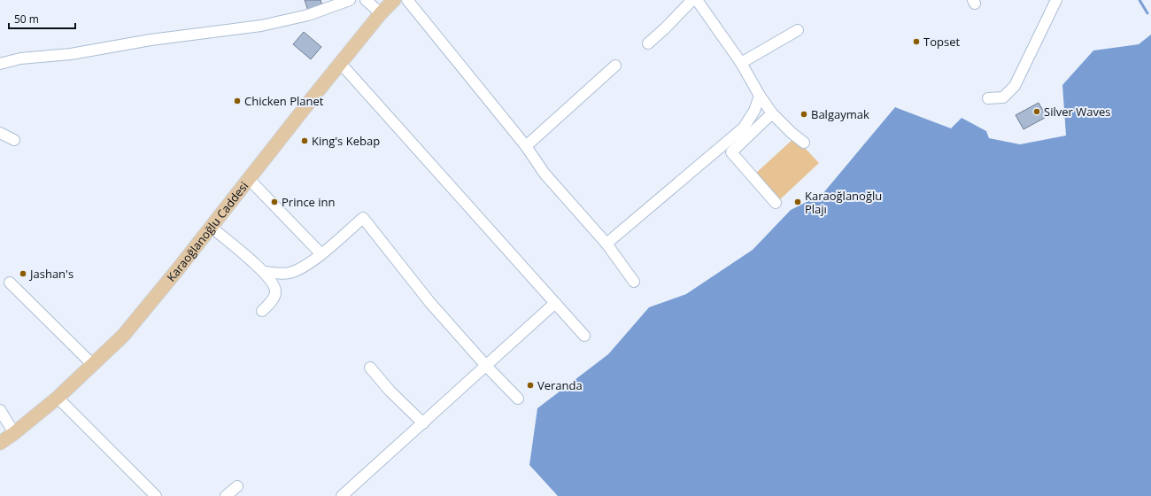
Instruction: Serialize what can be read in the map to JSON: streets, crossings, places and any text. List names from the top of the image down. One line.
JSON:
{"streets":{"main road":["Karaoğlanoğlu Caddesi"]},"places":["Topset","Chicken Planet","Silver Waves","Balgaymak","King's Kebap","Prince inn","Karaoğlanoğlu Plajı","Jashan's","Veranda"],"scale_bar":"50 m"}
